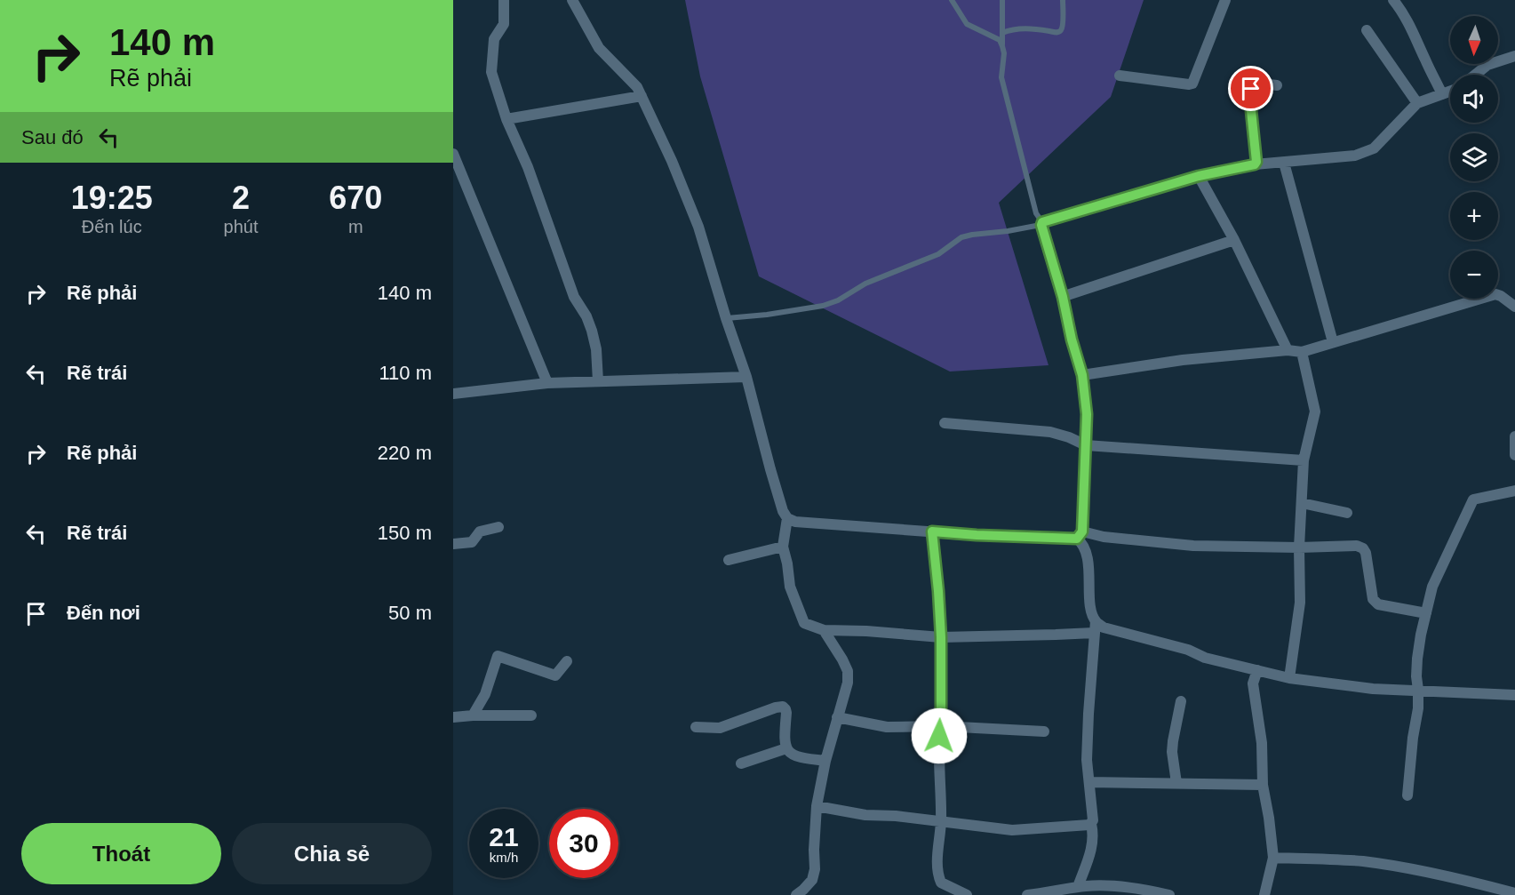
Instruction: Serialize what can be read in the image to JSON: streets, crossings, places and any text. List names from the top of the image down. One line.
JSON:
{"north":"bottom","page":{"turn":["140 m","Rẽ phải"],"map_buttons":["+","−"],"then":"Sau đó","eta":["19:25","Đến lúc","2","phút","670","m"],"list":[{"name":"Rẽ phải","value":"140 m"},{"name":"Rẽ trái","value":"110 m"},{"name":"Rẽ phải","value":"220 m"},{"name":"Rẽ trái","value":"150 m"},{"name":"Đến nơi","value":"50 m"}],"speed":"21 km/h","limit":"30","buttons":["Thoát","Chia sẻ"]}}
